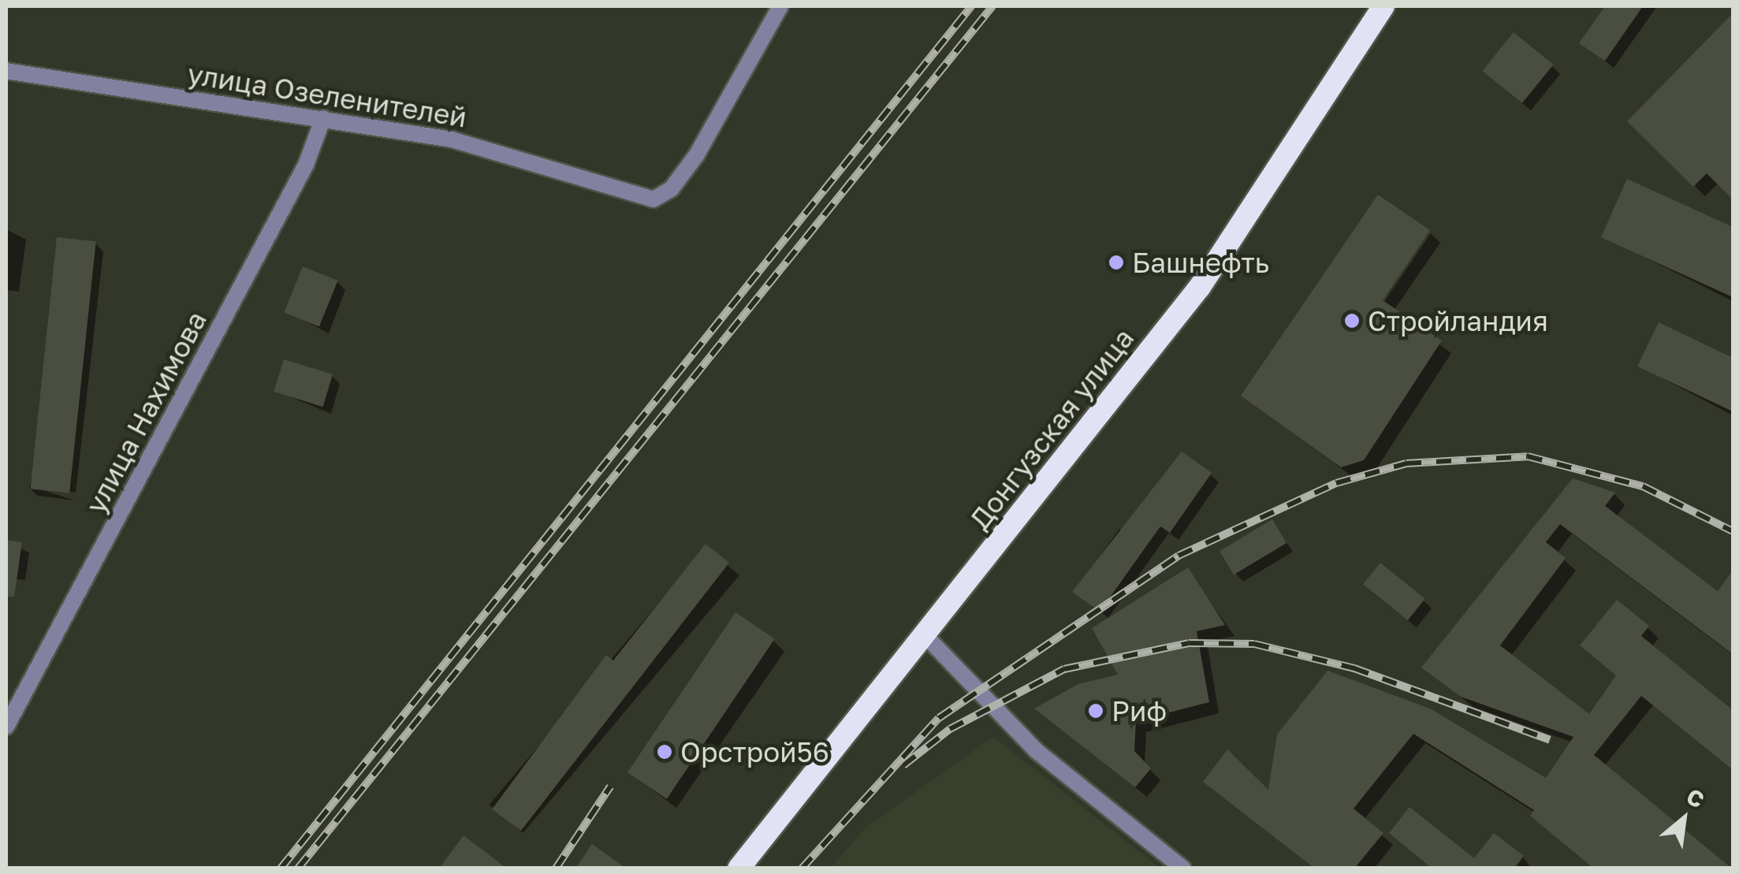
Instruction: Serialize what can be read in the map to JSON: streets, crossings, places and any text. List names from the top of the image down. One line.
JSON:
{"streets":{"highway":["Донгузская улица"],"street":["улица Озеленителей","улица Нахимова"]},"crossings":[["улица Озеленителей","улица Нахимова"]],"places":["Башнефть","Стройландия","Риф","Орстрой56"],"north":"top right"}
